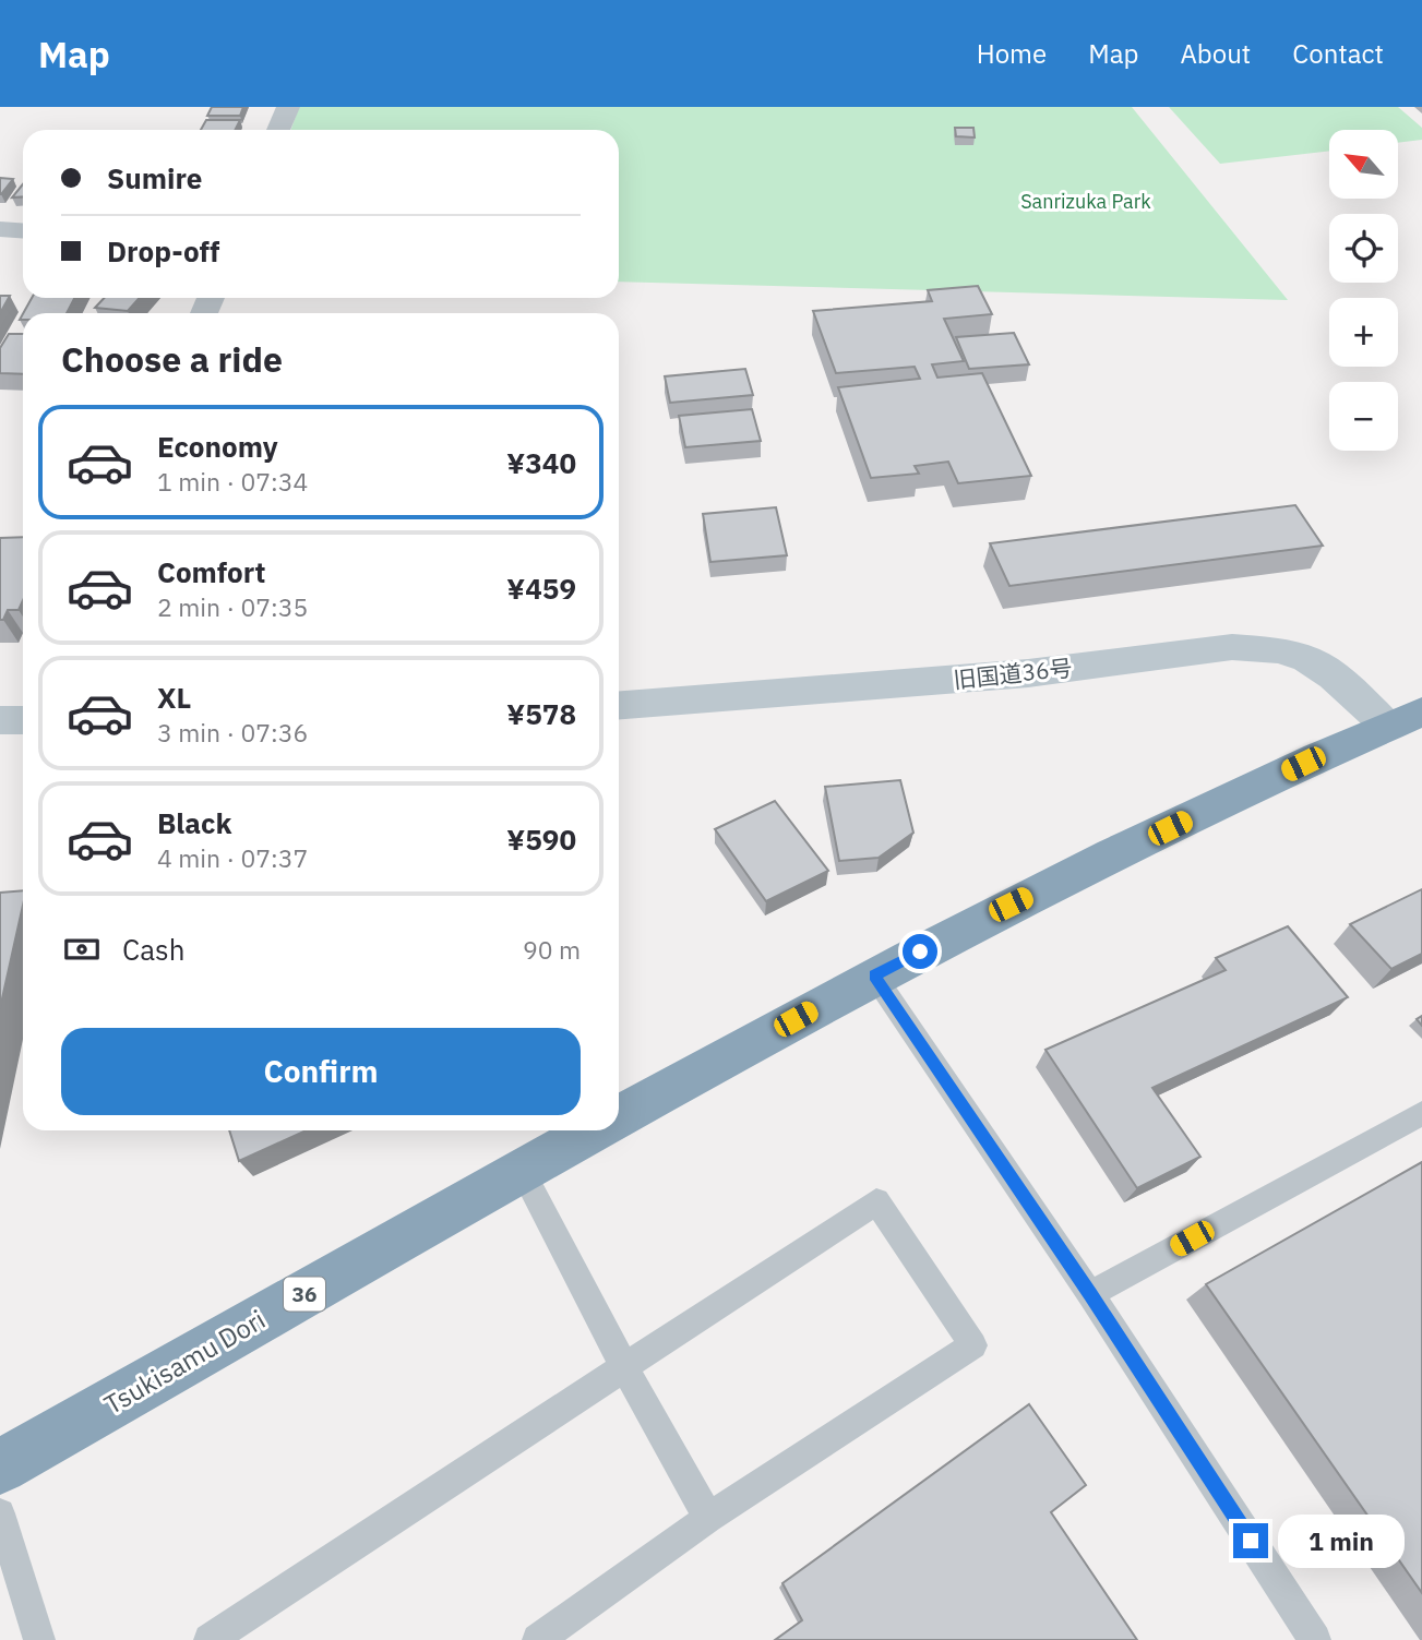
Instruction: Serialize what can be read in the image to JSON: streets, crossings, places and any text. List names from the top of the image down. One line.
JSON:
{"streets":{"highway":["36","Tsukisamu Dori"],"street":["旧国道36号"]},"crossings":[["旧国道36号","Tsukisamu Dori"]],"parks":["Sanrizuka Park"],"north":"top left","page":{"header":"Map","nav":["Home","Map","About","Contact"],"map_buttons":["+","−"],"banner":["Sumire","Drop-off"],"heading":"Choose a ride","list":[{"name":"Economy","note":"1 min · 07:34","value":"¥340"},{"name":"Comfort","note":"2 min · 07:35","value":"¥459"},{"name":"XL","note":"3 min · 07:36","value":"¥578"},{"name":"Black","note":"4 min · 07:37","value":"¥590"}],"pay":["Cash","90 m"],"buttons":"Confirm","bubble":"1 min"}}
